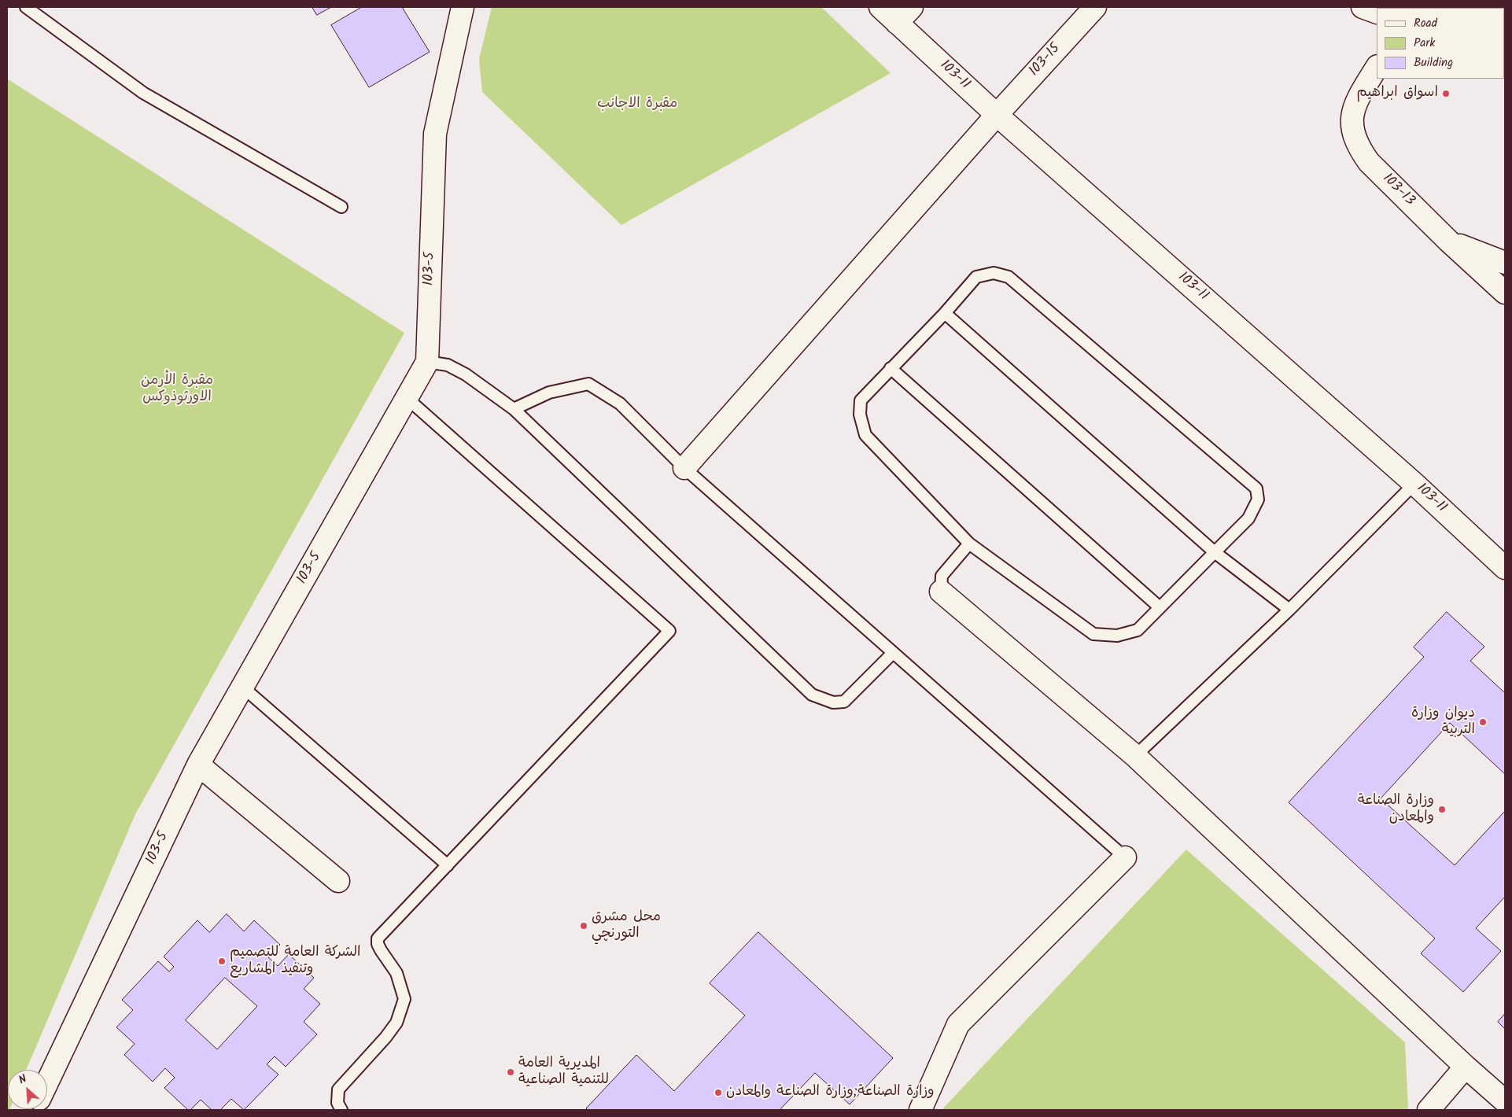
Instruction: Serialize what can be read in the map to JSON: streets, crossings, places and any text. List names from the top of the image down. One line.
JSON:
{"streets":{"street":["103-15","103-11","103-13","103-5"]},"crossings":[["103-15","103-11"]],"parks":["مقبرة الاجانب","مقبرة الأرمن الاورثوذوكس"],"places":["اسواق ابراهيم","ديوان وزارة التربية","وزارة الصناعة والمعادن","محل مشرق التورنچي","الشركة العامة للتصميم وتنفيذ المشاريع","المديرية العامة للتنمية الصناعية","وزارة الصناعة;وزارة الصناعة والمعادن"],"legend":["Road","Park","Building"],"north":"top left"}
